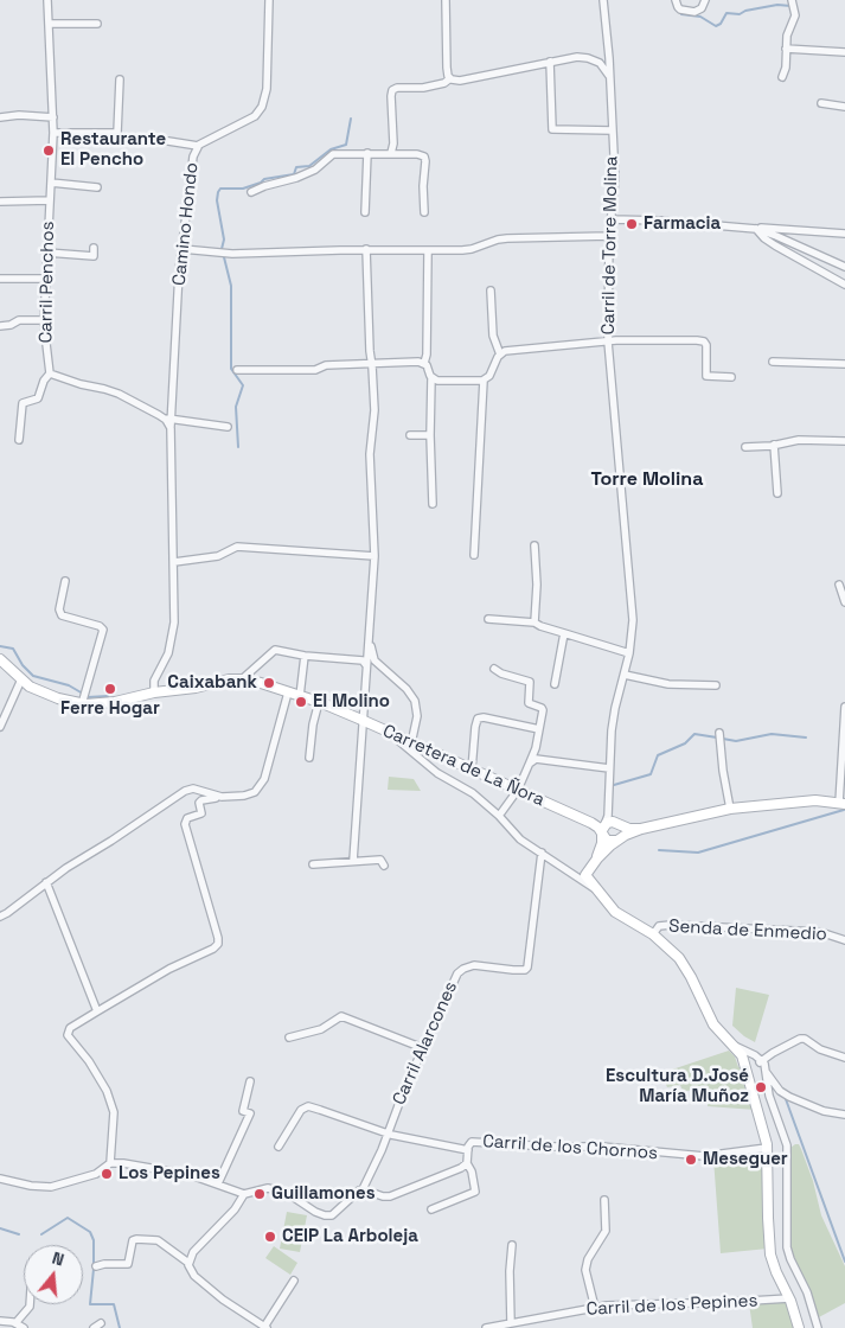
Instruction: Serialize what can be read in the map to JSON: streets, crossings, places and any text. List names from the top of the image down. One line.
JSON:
{"streets":{"main road":["Carretera de La Ñora"],"street":["Camino Hondo","Carril de Torre Molina","Carril Penchos","Senda de Enmedio","Carril Alarcones","Carril de los Chornos","Carril de los Pepines"]},"crossings":[["Carril de Torre Molina","Carretera de La Ñora"],["Carril Alarcones","Carril de los Chornos"]],"districts":["Torre Molina"],"places":["Restaurante El Pencho","Farmacia","Caixabank","Ferre Hogar","El Molino","Escultura D.José María Muñoz","Meseguer","Los Pepines","Guillamones","CEIP La Arboleja"],"north":"top"}
